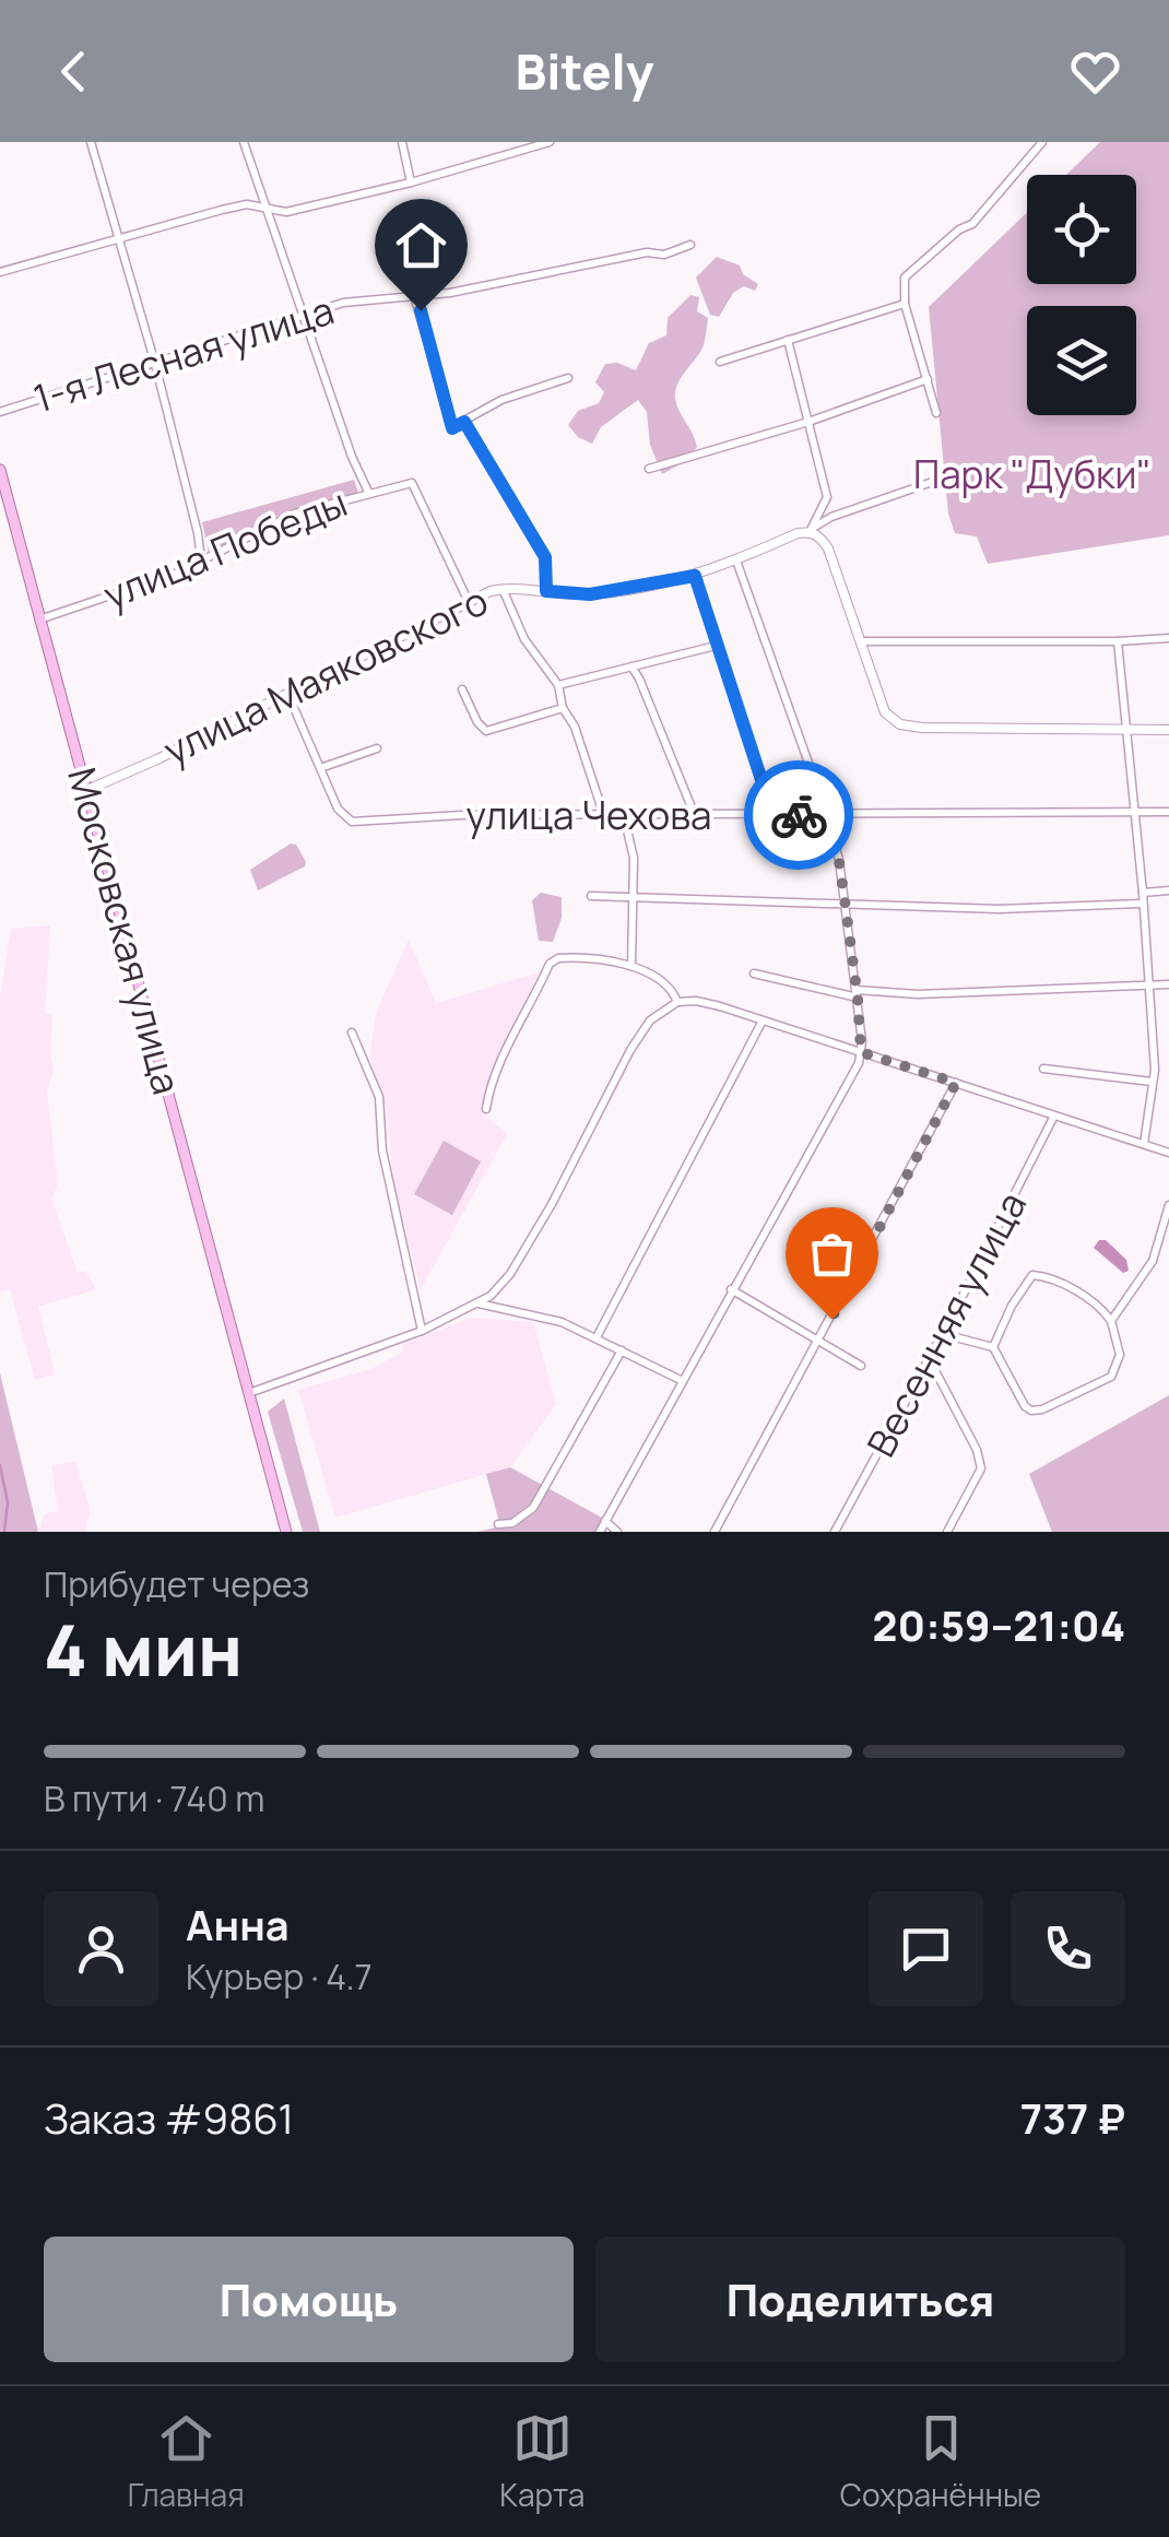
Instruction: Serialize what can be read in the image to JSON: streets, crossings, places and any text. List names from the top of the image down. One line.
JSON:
{"streets":{"main road":["Московская улица"],"street":["1-я Лесная улица","улица Победы","улица Маяковского","улица Чехова","Весенняя улица"]},"crossings":[["улица Победы","улица Маяковского"],["улица Победы","Московская улица"],["улица Маяковского","улица Чехова"],["улица Маяковского","Московская улица"]],"parks":["Парк \"Дубки\""],"page":{"header":"Bitely","heading":["4 мин","Прибудет через","20:59–21:04"],"panel":["Анна","Курьер · 4.7","Заказ #9861","737 ₽"],"bar":"В пути · 740 m","buttons":["Помощь","Поделиться"],"tabs":["Главная","Карта","Сохранённые"]}}
